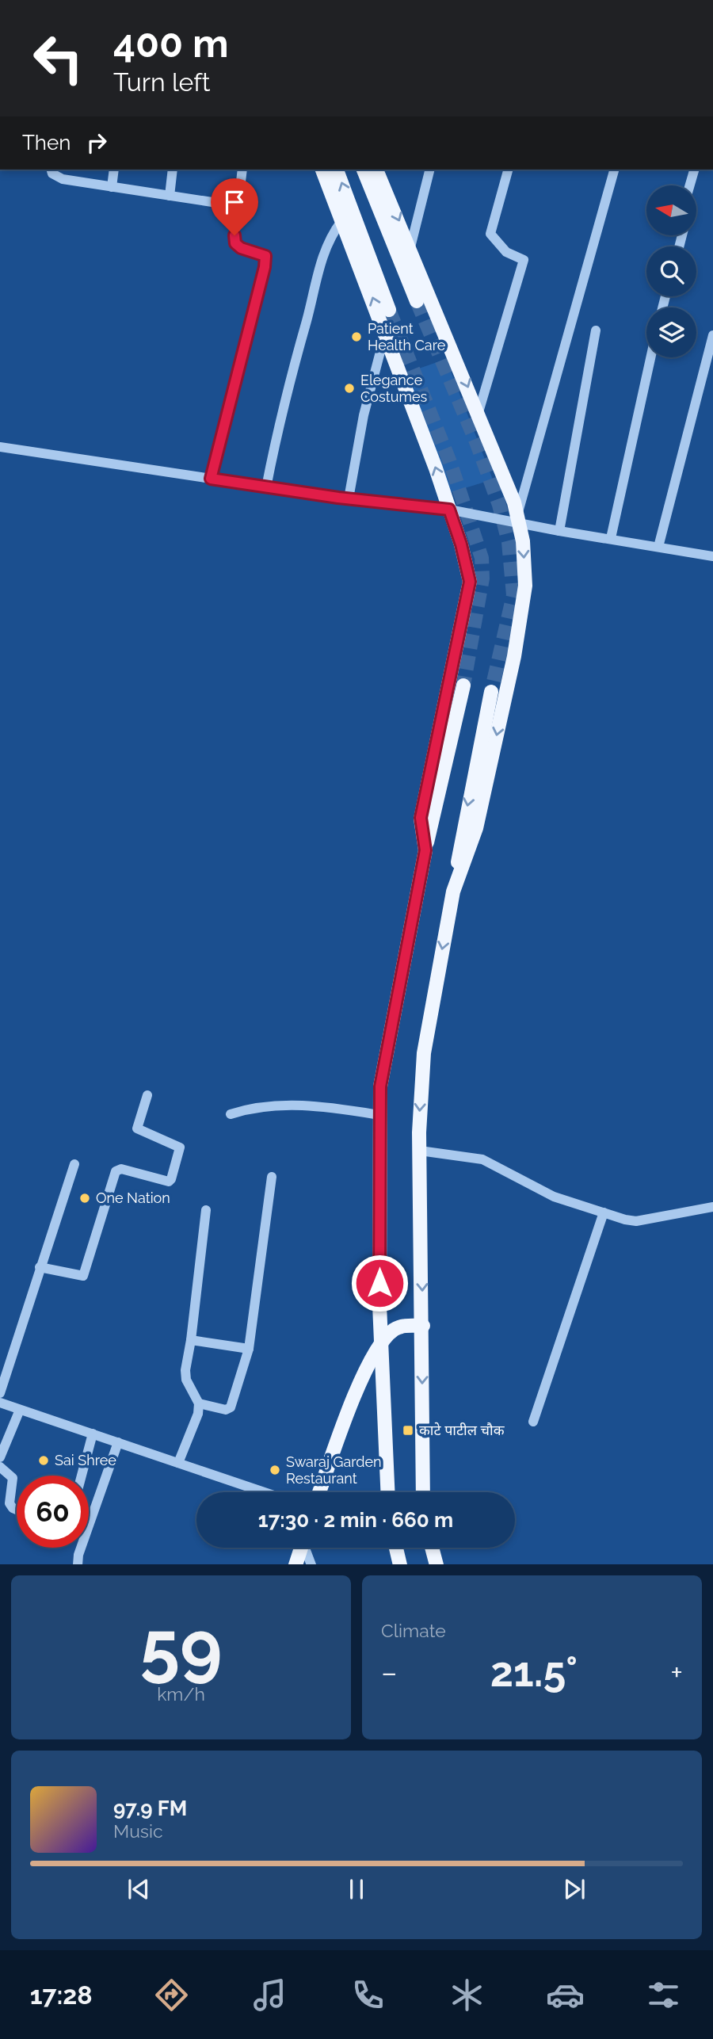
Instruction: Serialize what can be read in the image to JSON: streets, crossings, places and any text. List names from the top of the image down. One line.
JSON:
{"places":{"other":["Patient Health Care","Elegance Costumes","One Nation","Sai Shree","Swaraj Garden Restaurant"],"transit":["काटे पाटील चौक"]},"north":"left","page":{"turn":["400 m","Turn left"],"then":"Then","limit":"60","trip":"17:30 · 2 min · 660 m","tile":[["59","km/h"],"Climate"],"heat":["−","21.5°","+"],"song":["97.9 FM","Music"],"tabs":"17:28"}}
